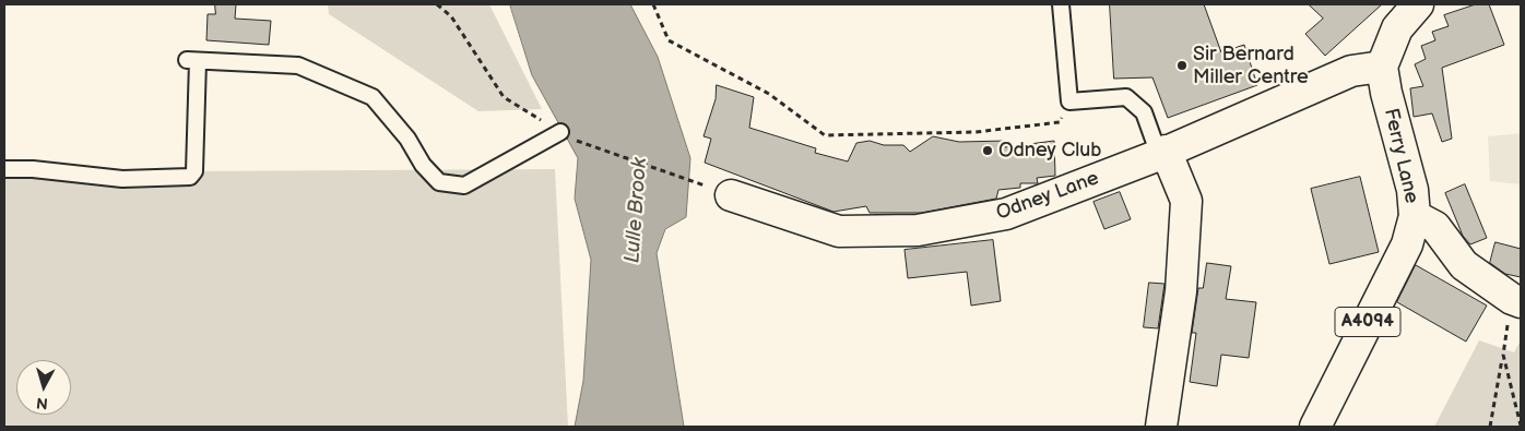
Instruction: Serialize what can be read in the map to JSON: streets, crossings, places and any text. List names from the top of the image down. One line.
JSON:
{"streets":{"street":["Ferry Lane","Odney Lane","A4094"]},"crossings":[["Ferry Lane","Odney Lane"]],"water":["Lulle Brook"],"places":["Sir Bernard Miller Centre","Odney Club"],"north":"bottom"}
